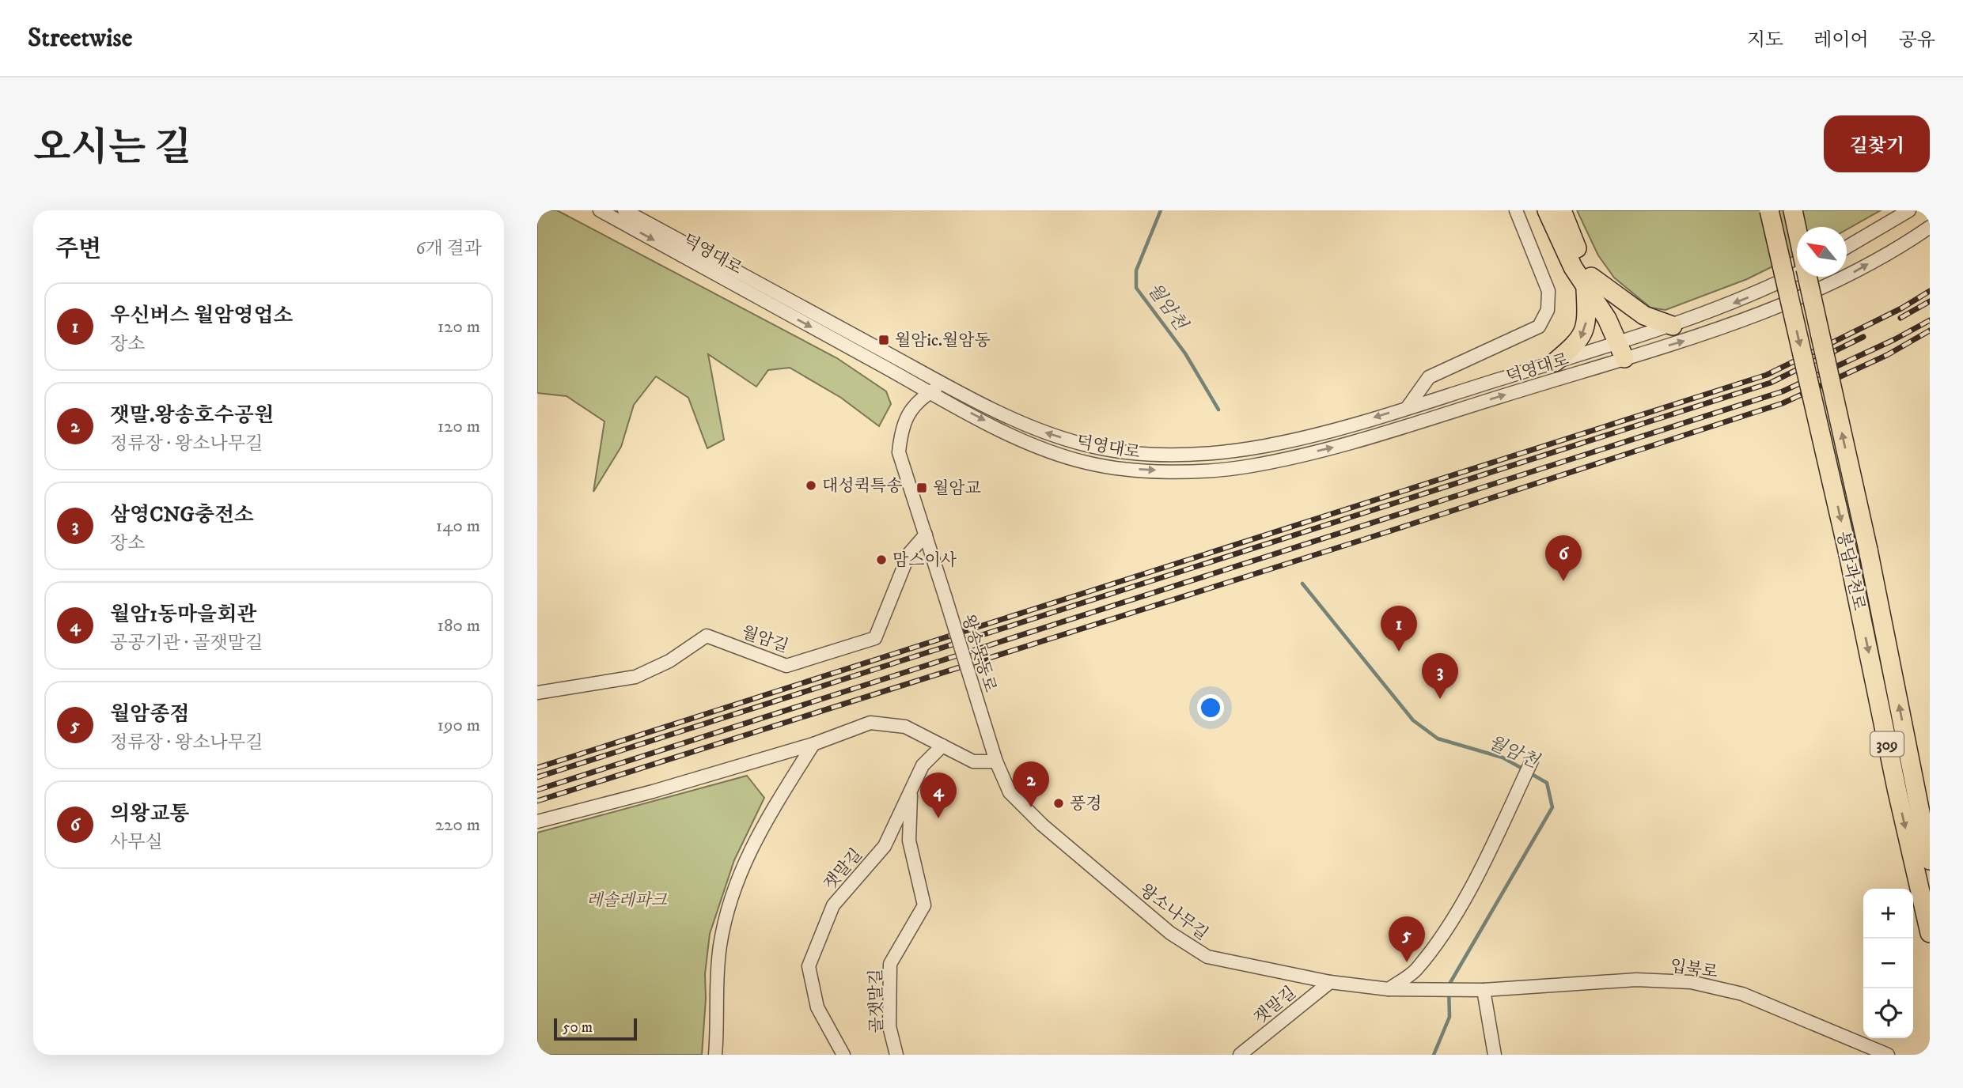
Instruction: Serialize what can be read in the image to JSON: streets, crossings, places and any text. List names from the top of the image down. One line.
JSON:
{"streets":{"highway":["봉담과천로","309"],"street":["덕영대로","월암길","왕송못동로","잿말길","왕소나무길","입북로","골잿말길"]},"crossings":[["덕영대로","왕송못동로"],["월암길","왕송못동로"],["왕송못동로","왕소나무길"],["잿말길","왕소나무길"],["잿말길","골잿말길"],["왕소나무길","입북로"]],"water":["월암천"],"parks":["레솔레파크"],"places":{"transit":["월암ic.월암동","월암교"],"other":["대성퀵특송","맘스이사","풍경"]},"scale_bar":"50 m","north":"top left","page":{"header":"Streetwise","nav":["지도","레이어","공유"],"title":"오시는 길","buttons":"길찾기","heading":["주변","6개 결과"],"list":[{"mark":"1","name":"우신버스 월암영업소","note":"장소","value":"120 m"},{"mark":"2","name":"잿말.왕송호수공원","note":"정류장 · 왕소나무길","value":"120 m"},{"mark":"3","name":"삼영CNG충전소","note":"장소","value":"140 m"},{"mark":"4","name":"월암1동마을회관","note":"공공기관 · 골잿말길","value":"180 m"},{"mark":"5","name":"월암종점","note":"정류장 · 왕소나무길","value":"190 m"},{"mark":"6","name":"의왕교통","note":"사무실","value":"220 m"}],"pins":["6","1","3","2","4","5"],"map_buttons":["+","−"],"scale":"50 m"}}
